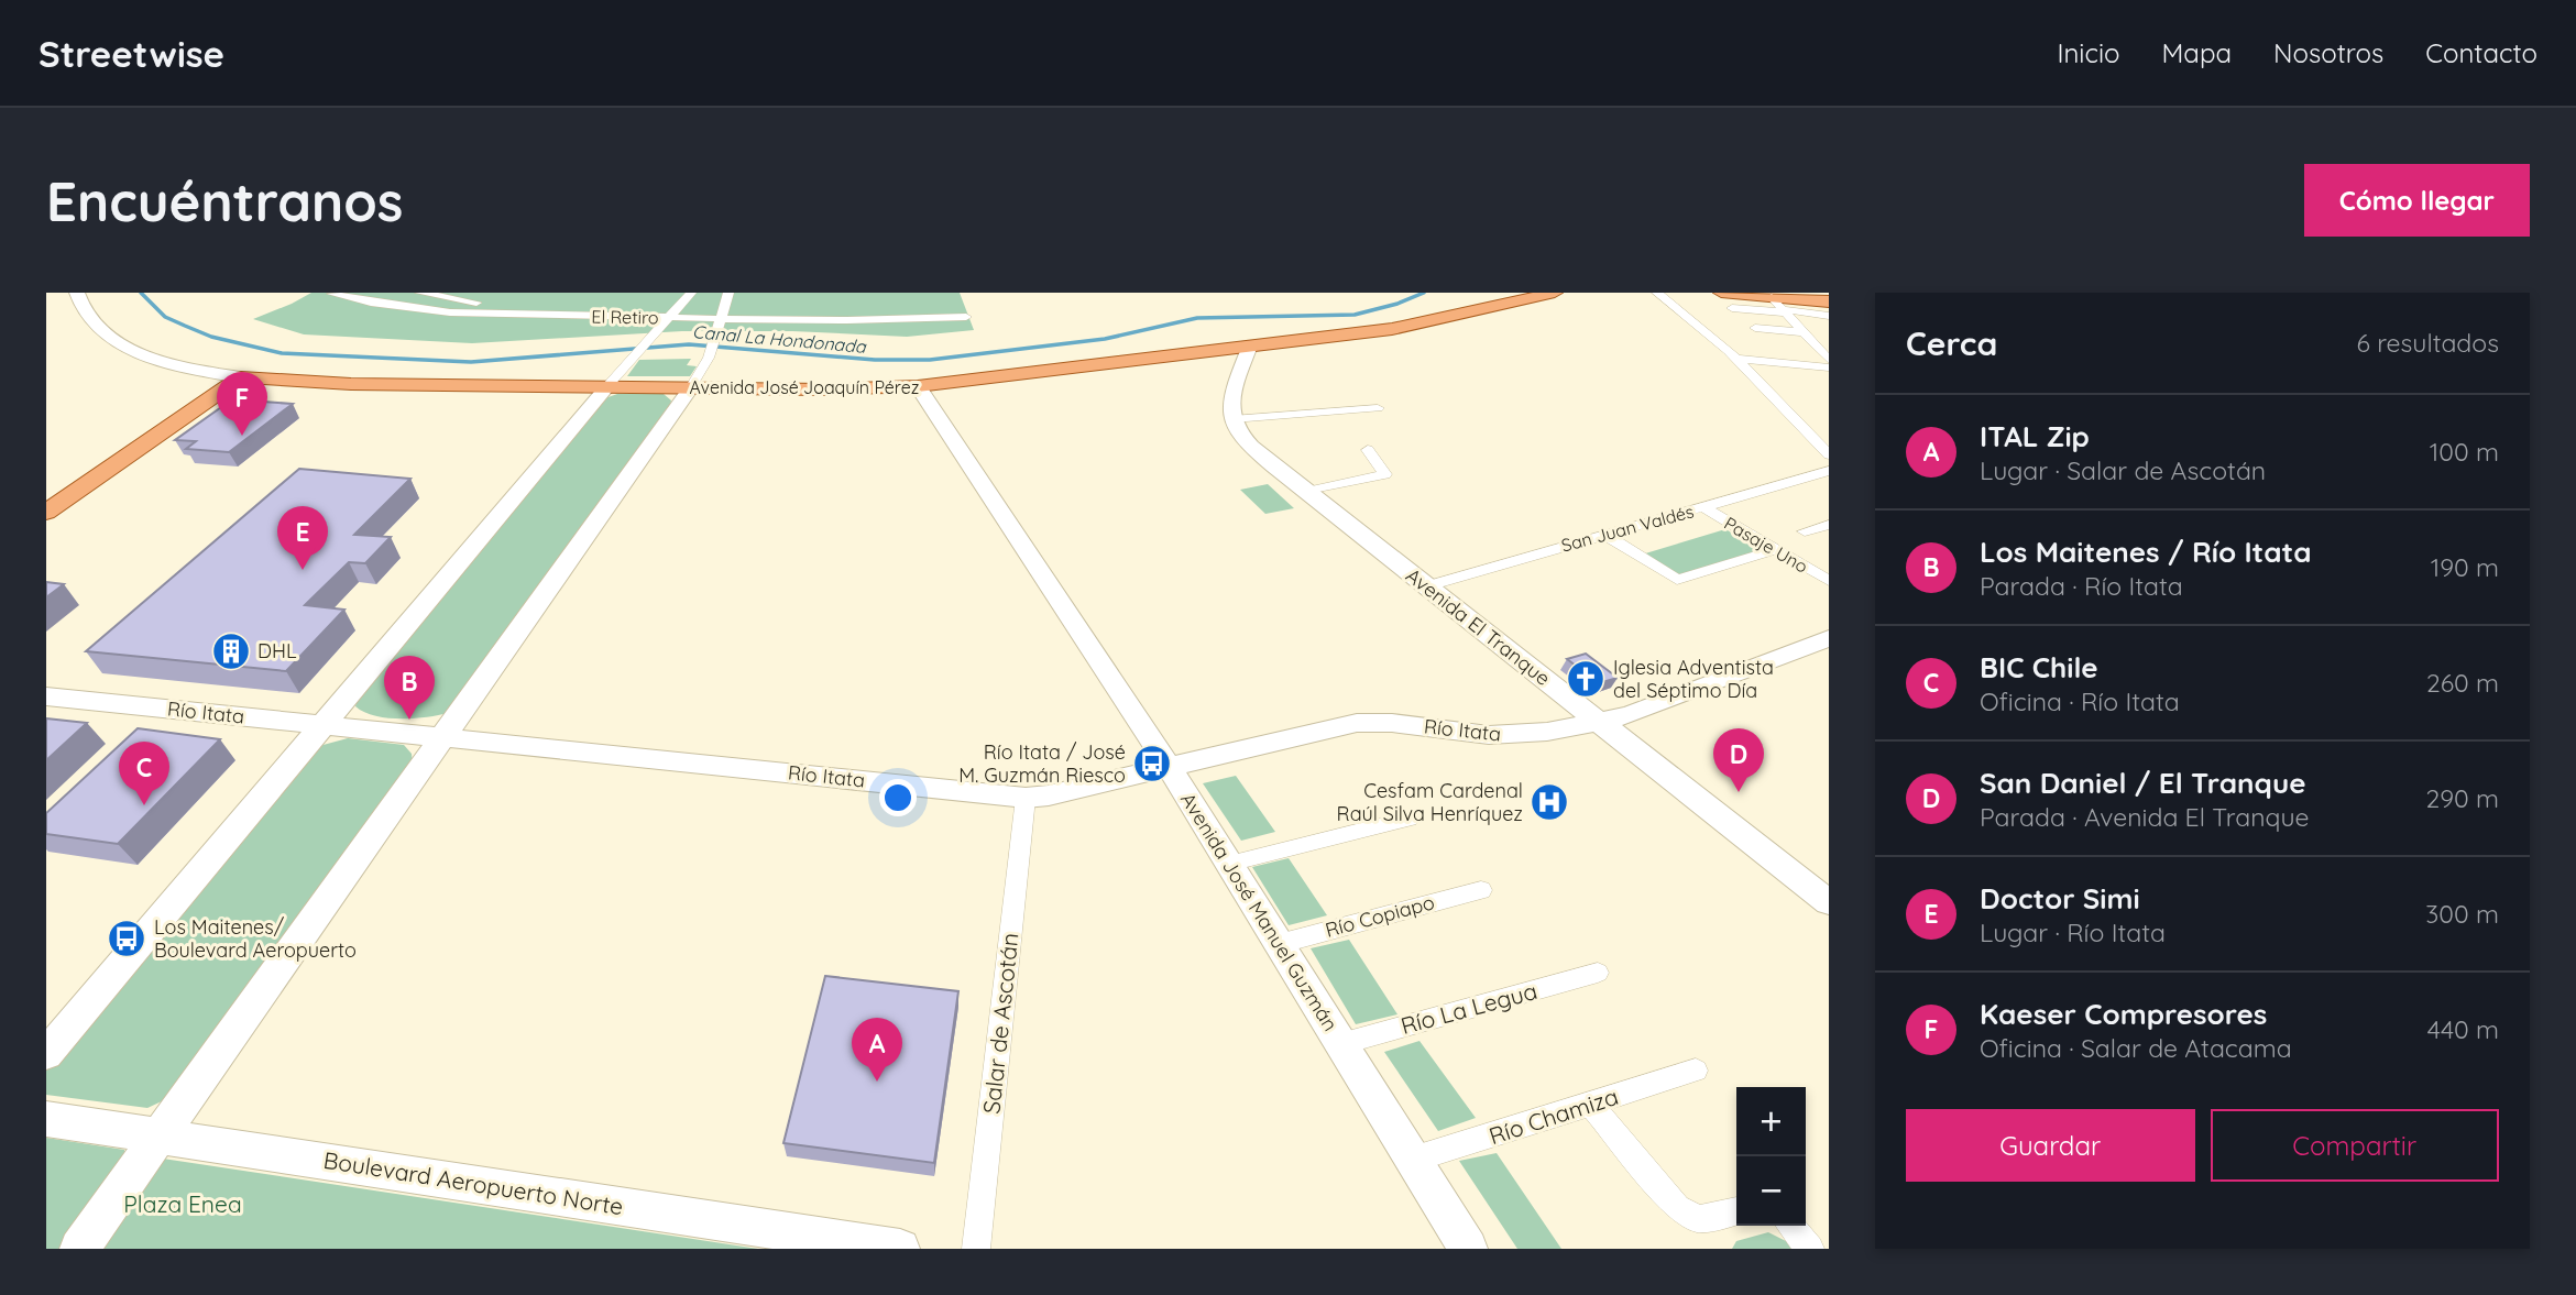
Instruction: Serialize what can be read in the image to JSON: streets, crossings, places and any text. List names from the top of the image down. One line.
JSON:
{"streets":{"main road":["Avenida José Joaquín Pérez"],"street":["El Retiro","San Juan Valdés","Pasaje Uno","Avenida El Tranque","Río Itata","Avenida José Manuel Guzmán","Río Copiapo","Río La Legua","Salar de Ascotán","Río Chamiza","Boulevard Aeropuerto Norte"]},"crossings":[["Avenida José Joaquín Pérez","Avenida José Manuel Guzmán"],["San Juan Valdés","Pasaje Uno"],["San Juan Valdés","Avenida El Tranque"],["Avenida El Tranque","Río Itata"],["Río Itata","Avenida José Manuel Guzmán"],["Río Itata","Salar de Ascotán"],["Avenida José Manuel Guzmán","Río Copiapo"],["Avenida José Manuel Guzmán","Río La Legua"],["Avenida José Manuel Guzmán","Río Chamiza"]],"water":["Canal La Hondonada"],"parks":["Plaza Enea"],"places":{"building":["DHL"],"church":["Iglesia Adventista del Séptimo Día"],"bus stop":["Río Itata / José M. Guzmán Riesco","Los Maitenes/ Boulevard Aeropuerto"],"hospital":["Cesfam Cardenal Raúl Silva Henríquez"]},"page":{"header":"Streetwise","nav":["Inicio","Mapa","Nosotros","Contacto"],"buttons":["Cómo llegar",["Guardar","Compartir"]],"title":"Encuéntranos","heading":["Cerca","6 resultados"],"pins":["F","E","B","D","C","A"],"list":[{"mark":"A","name":"ITAL Zip","note":"Lugar · Salar de Ascotán","value":"100 m"},{"mark":"B","name":"Los Maitenes / Río Itata","note":"Parada · Río Itata","value":"190 m"},{"mark":"C","name":"BIC Chile","note":"Oficina · Río Itata","value":"260 m"},{"mark":"D","name":"San Daniel / El Tranque","note":"Parada · Avenida El Tranque","value":"290 m"},{"mark":"E","name":"Doctor Simi","note":"Lugar · Río Itata","value":"300 m"},{"mark":"F","name":"Kaeser Compresores","note":"Oficina · Salar de Atacama","value":"440 m"}],"map_buttons":["+","−"]}}
